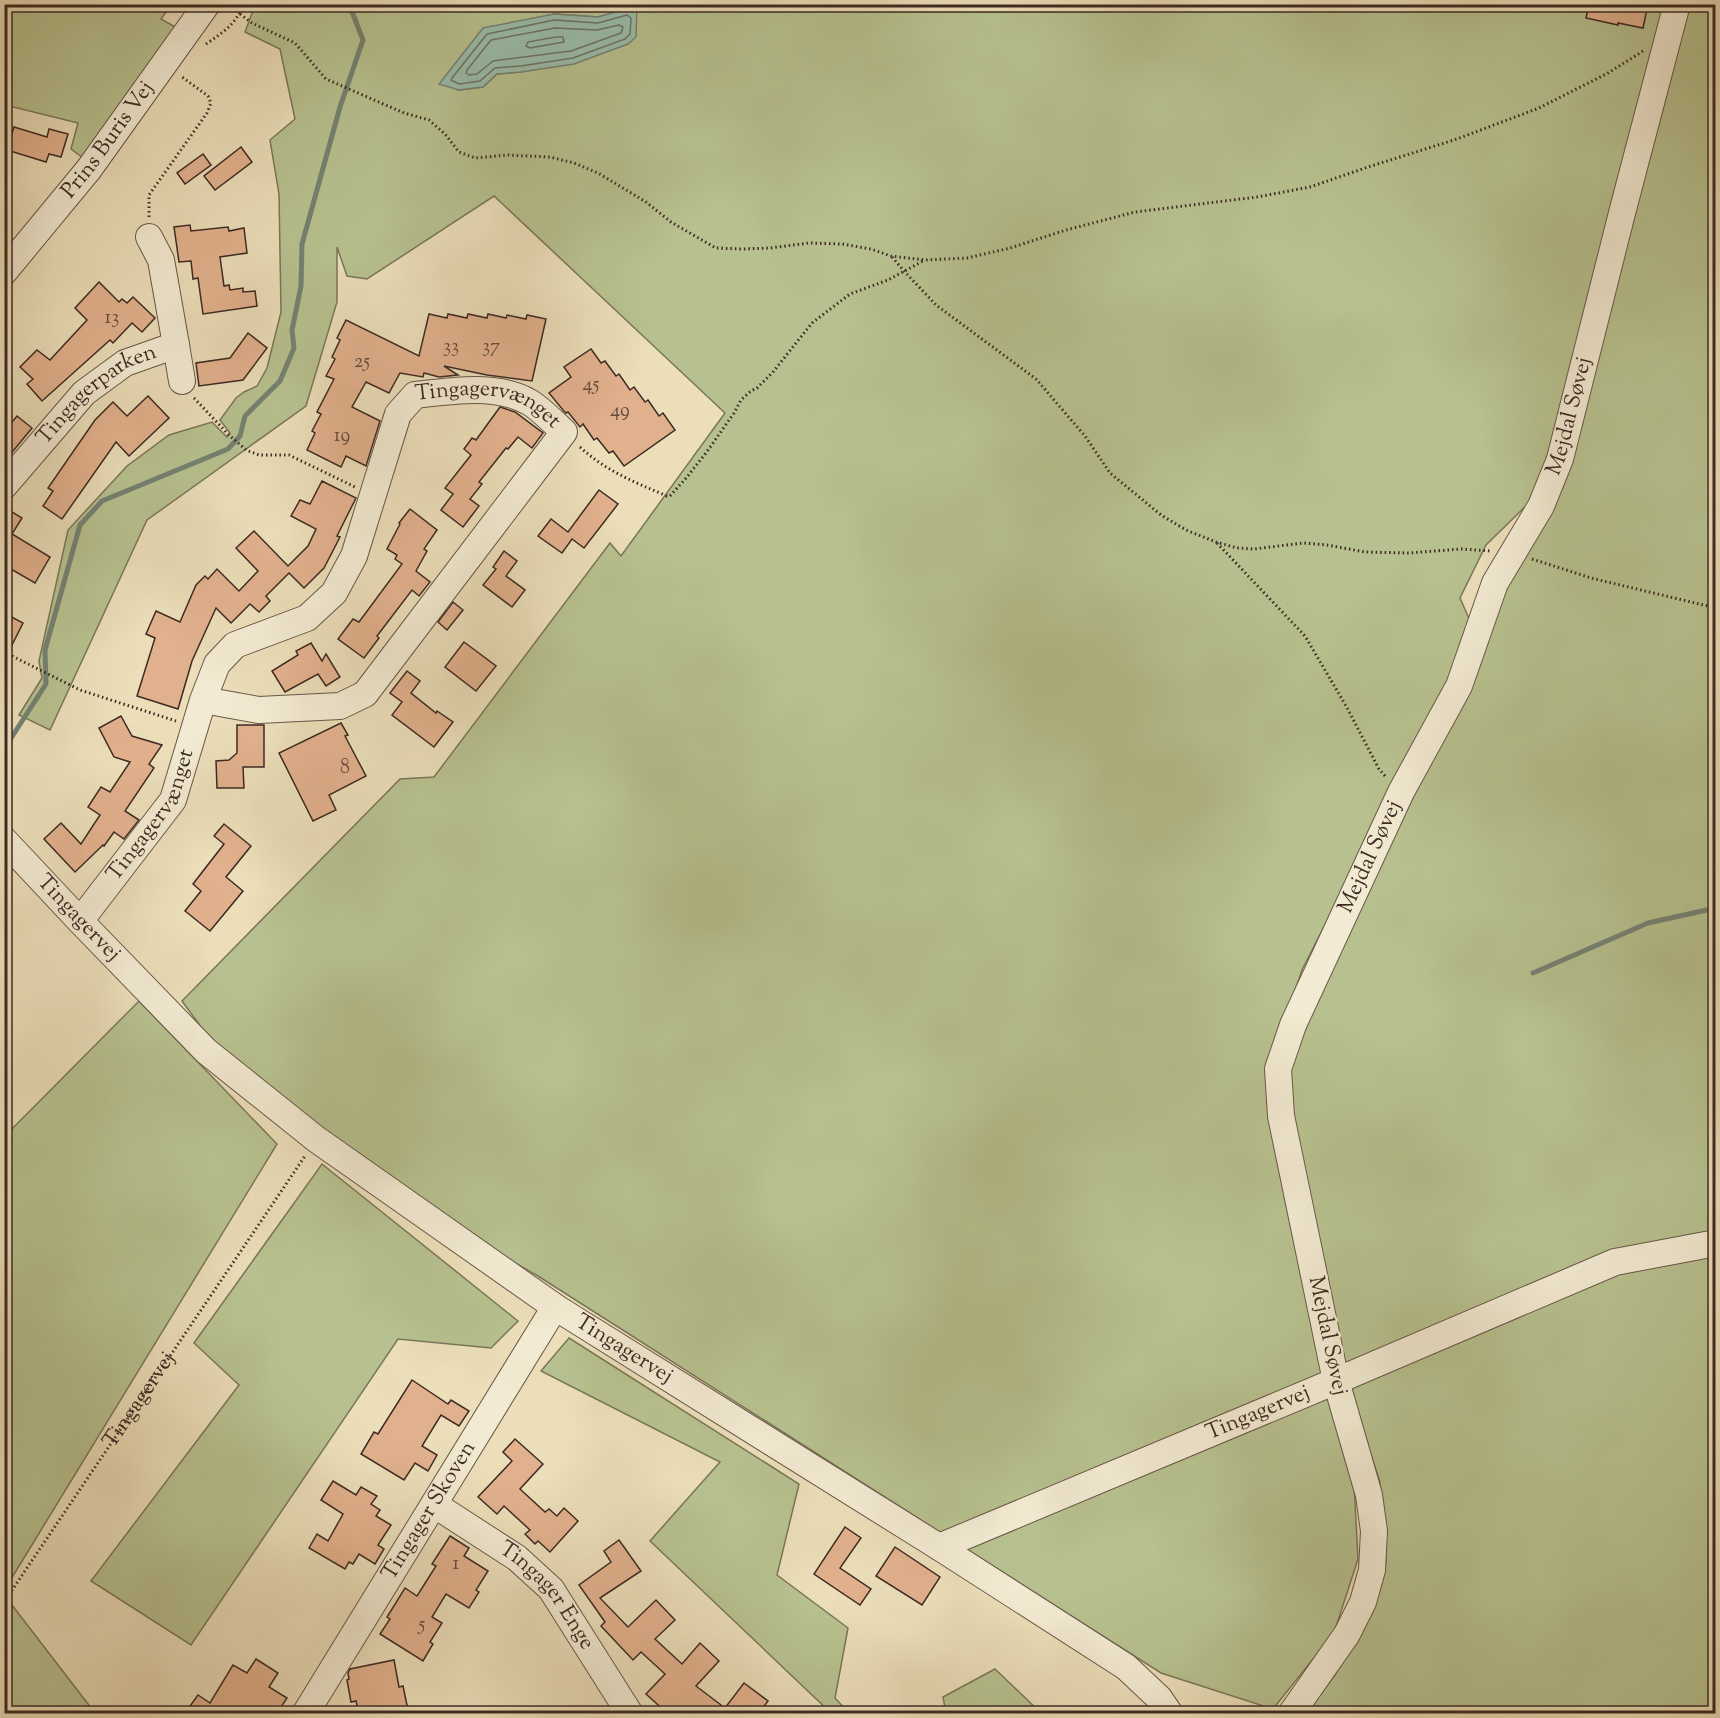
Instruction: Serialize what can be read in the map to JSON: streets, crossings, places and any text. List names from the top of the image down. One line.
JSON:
{"streets":{"street":["Prins Buris Vej","Tingagerparken","Mejdal Søvej","Tingagervænget","Tingagervej","Tingager Skoven","Tingager Enge"]},"crossings":[["Mejdal Søvej","Tingagervej"],["Tingagervænget","Tingagervej"],["Tingagervej","Tingager Skoven"],["Tingager Skoven","Tingager Enge"]],"house_numbers":["13","33","37","25","45","49","19","8","1","5"]}
